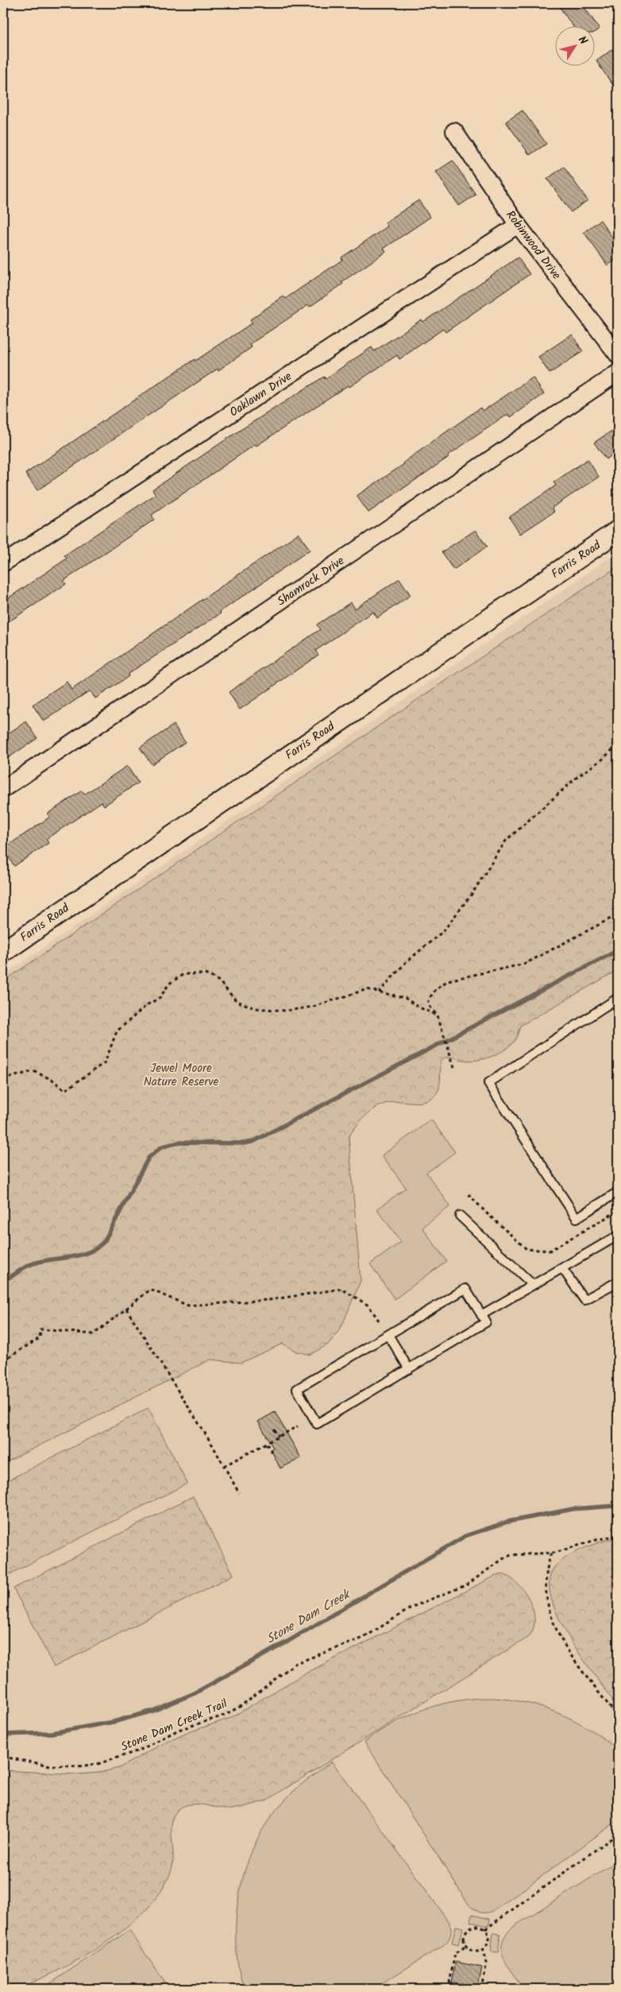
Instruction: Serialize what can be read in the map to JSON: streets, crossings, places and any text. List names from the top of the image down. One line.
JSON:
{"streets":{"street":["Robinwood Drive","Oaklawn Drive","Farris Road","Shamrock Drive"],"path":["Stone Dam Creek Trail"]},"crossings":[["Robinwood Drive","Oaklawn Drive"]],"water":["Stone Dam Creek"],"parks":["Jewel Moore Nature Reserve"],"north":"top right"}
